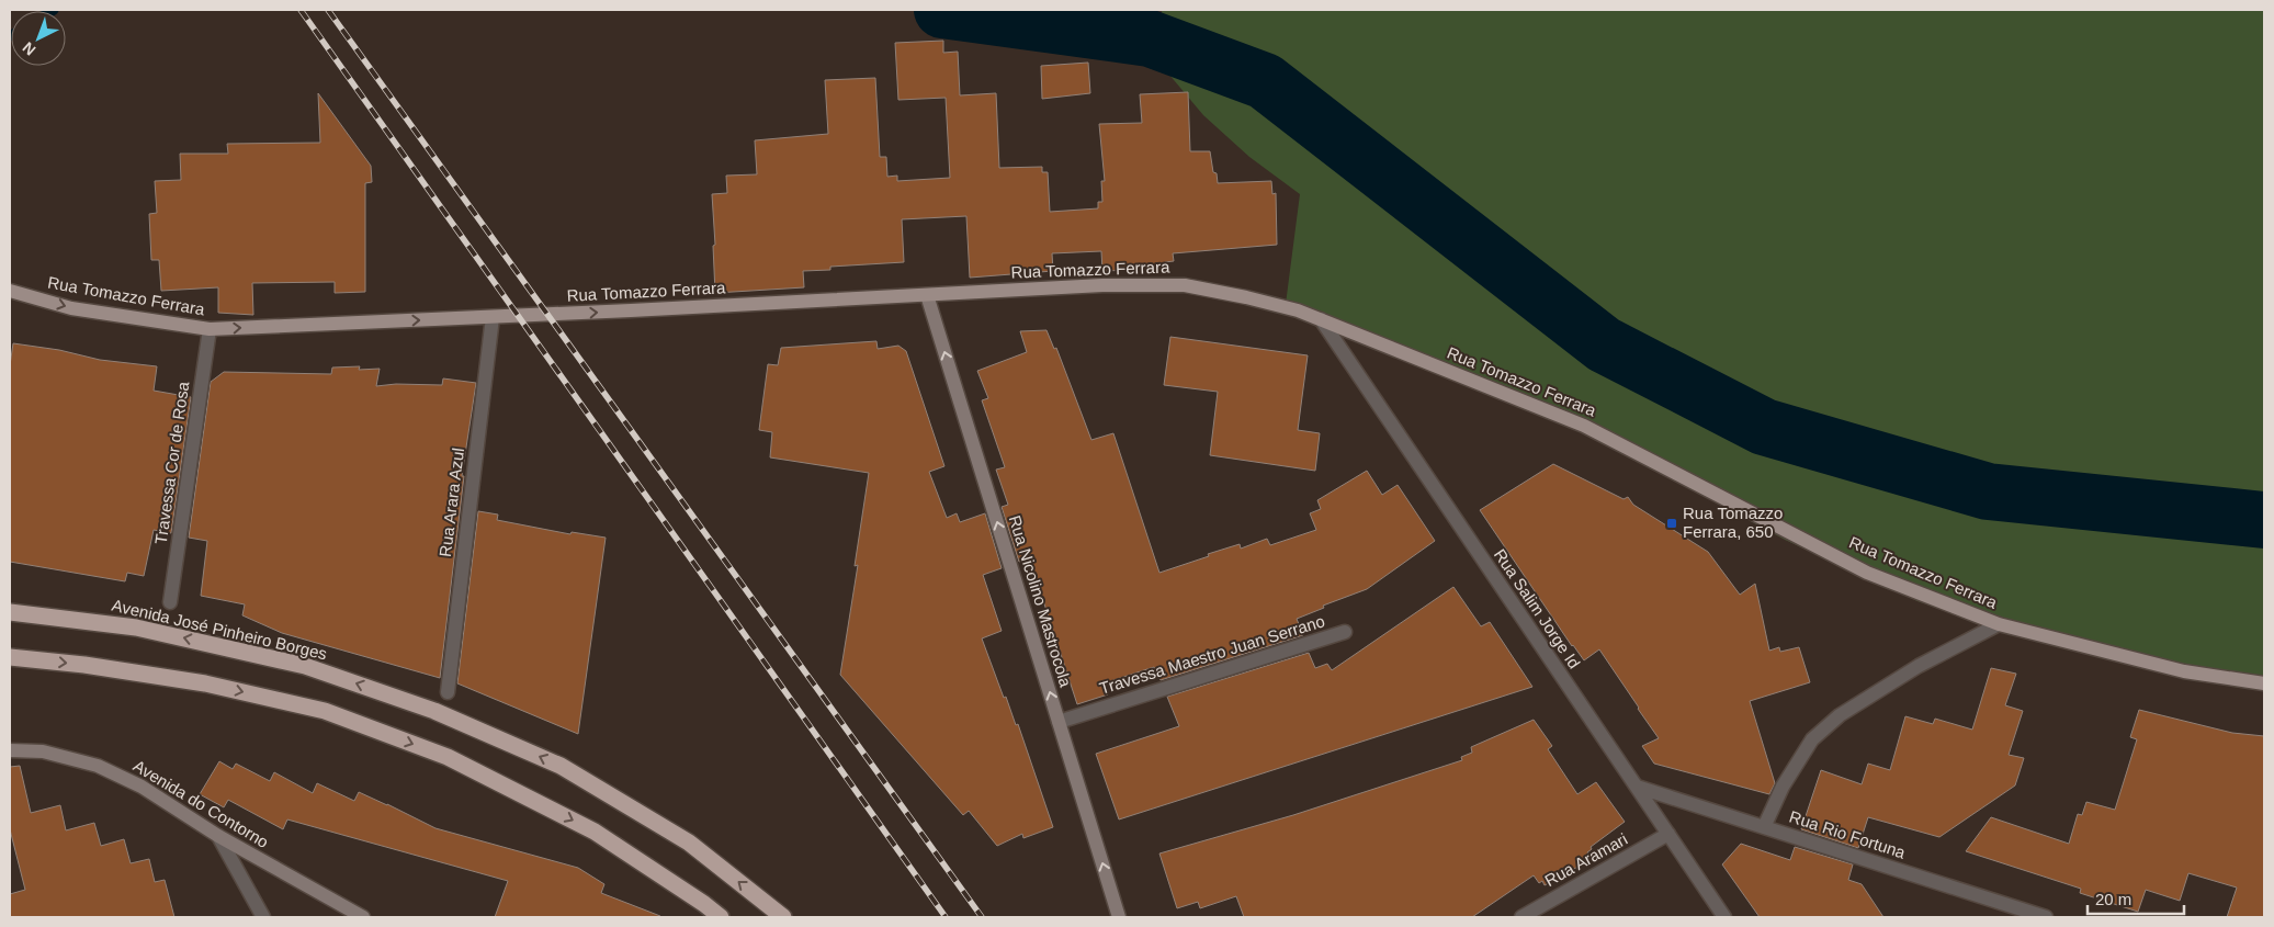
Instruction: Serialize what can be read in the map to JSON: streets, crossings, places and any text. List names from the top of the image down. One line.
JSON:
{"streets":{"highway":["Avenida José Pinheiro Borges"],"main road":["Rua Tomazzo Ferrara"],"street":["Travessa Cor de Rosa","Rua Arara Azul","Rua Nicolino Mastrocola","Rua Salim Jorge Id","Travessa Maestro Juan Serrano","Avenida do Contorno","Rua Rio Fortuna","Rua Aramari"]},"crossings":[["Rua Tomazzo Ferrara","Travessa Cor de Rosa"],["Rua Tomazzo Ferrara","Rua Arara Azul"],["Rua Tomazzo Ferrara","Rua Nicolino Mastrocola"],["Rua Tomazzo Ferrara","Rua Salim Jorge Id"],["Rua Nicolino Mastrocola","Travessa Maestro Juan Serrano"],["Rua Salim Jorge Id","Rua Rio Fortuna"],["Rua Salim Jorge Id","Rua Aramari"]],"one_way":["Rua Tomazzo Ferrara","Rua Nicolino Mastrocola"],"places":{"transit":["Rua Tomazzo Ferrara, 650"]},"scale_bar":"20 m","north":"bottom left"}
